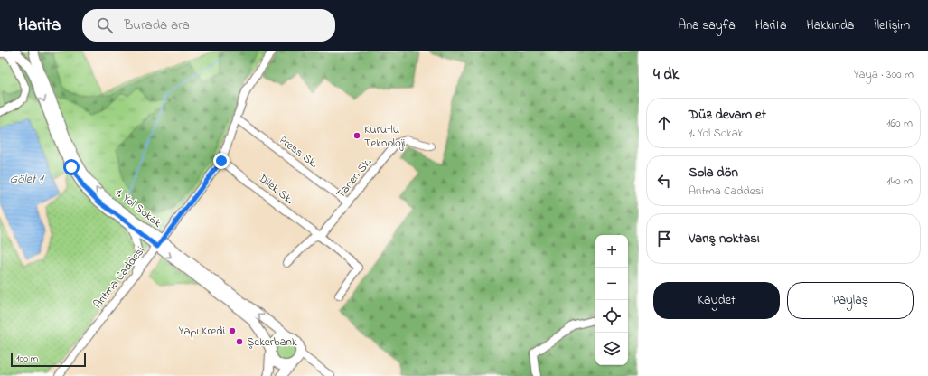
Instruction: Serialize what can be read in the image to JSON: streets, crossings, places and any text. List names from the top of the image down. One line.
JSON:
{"streets":{"main road":["1. Yol Sokak"],"street":["Press Sk.","Tanen Sk.","Dilek Sk.","Arıtma Caddesi"]},"crossings":[["Press Sk.","Tanen Sk."],["Press Sk.","Arıtma Caddesi"],["Tanen Sk.","Dilek Sk."],["Dilek Sk.","Arıtma Caddesi"],["1. Yol Sokak","Arıtma Caddesi"]],"water":["Gölet 1"],"places":["Kurutlu Teknoloji","Yapı Kredi","Şekerbank"],"scale_bar":"100 m","page":{"header":"Harita","search":"Burada ara","nav":["Ana sayfa","Harita","Hakkında","İletişim"],"heading":["4 dk","Yaya · 300 m"],"list":[["Düz devam et","1. Yol Sokak","160 m"],["Sola dön","Arıtma Caddesi","140 m"],"Varış noktası"],"map_buttons":["+","−"],"buttons":["Kaydet","Paylaş"],"scale":"100 m"}}
